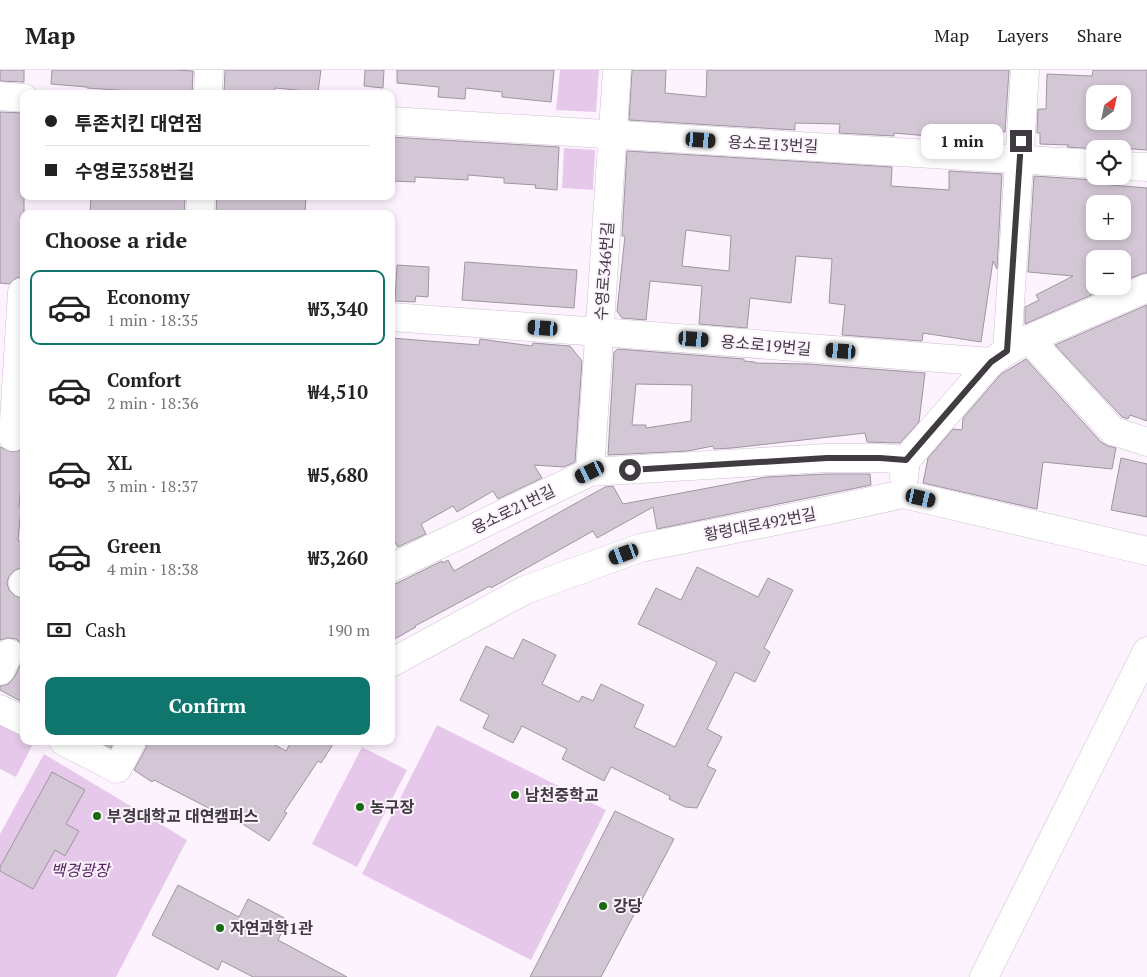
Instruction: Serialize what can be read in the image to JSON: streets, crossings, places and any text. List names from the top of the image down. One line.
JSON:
{"streets":{"street":["용소로13번길","수영로346번길","용소로19번길","용소로21번길","황령대로492번길"]},"crossings":[["용소로13번길","수영로346번길"],["수영로346번길","용소로19번길"],["수영로346번길","용소로21번길"]],"parks":["백경광장"],"places":["남천중학교","농구장","부경대학교 대연캠퍼스","강당","자연과학1관"],"north":"top right","page":{"header":"Map","nav":["Map","Layers","Share"],"map_buttons":["+","−"],"banner":["투존치킨 대연점","수영로358번길"],"bubble":"1 min","heading":"Choose a ride","list":[{"name":"Economy","note":"1 min · 18:35","value":"₩3,340"},{"name":"Comfort","note":"2 min · 18:36","value":"₩4,510"},{"name":"XL","note":"3 min · 18:37","value":"₩5,680"},{"name":"Green","note":"4 min · 18:38","value":"₩3,260"}],"pay":["Cash","190 m"],"buttons":"Confirm"}}
